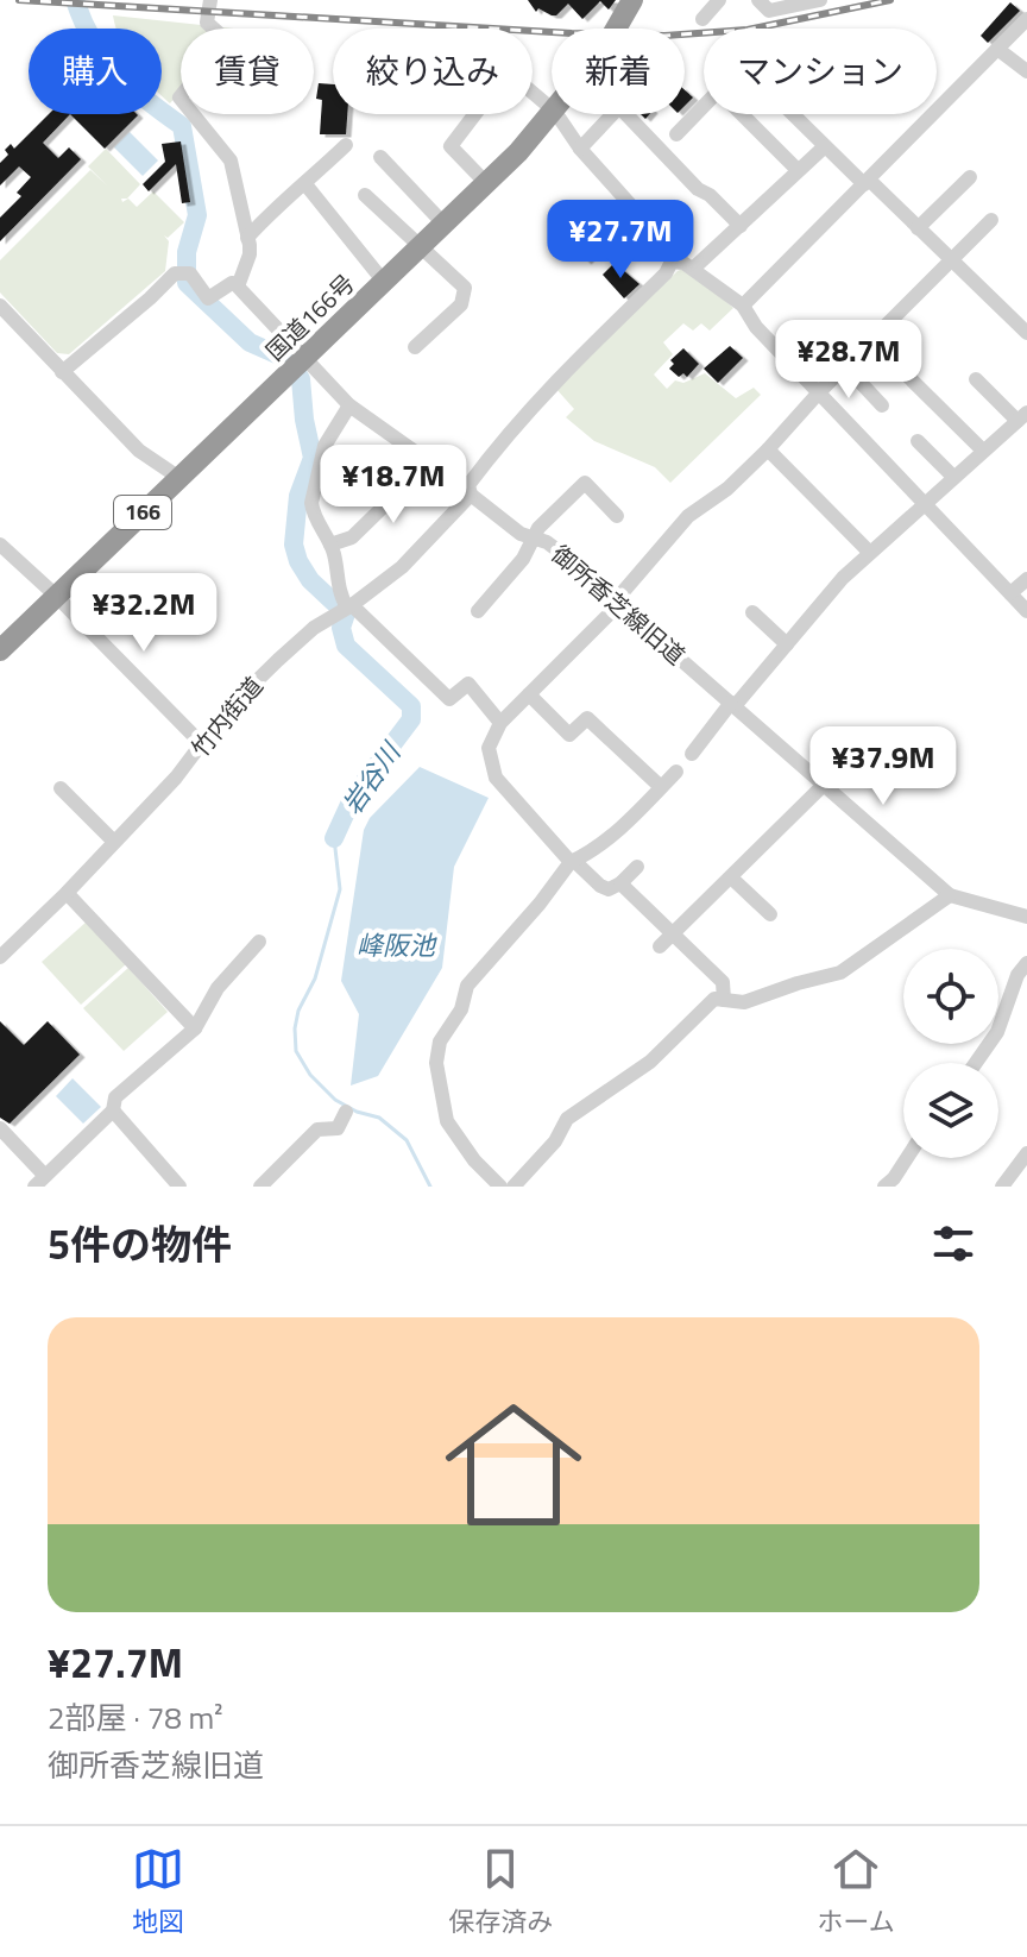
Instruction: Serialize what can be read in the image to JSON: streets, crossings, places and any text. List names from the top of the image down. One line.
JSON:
{"streets":{"highway":["国道166号","166"],"street":["御所香芝線旧道","竹内街道"]},"crossings":[["国道166号","御所香芝線旧道"],["御所香芝線旧道","竹内街道"]],"water":["岩谷川","峰阪池"],"page":{"chip":["購入","賃貸","絞り込み","新着","マンション"],"price":["¥27.7M","¥28.7M","¥18.7M","¥32.2M","¥37.9M"],"heading":"5件の物件","list":[{"name":"¥27.7M","note":"2部屋 · 78 m² · 御所香芝線旧道"}],"tabs":["地図","保存済み","ホーム"]}}
